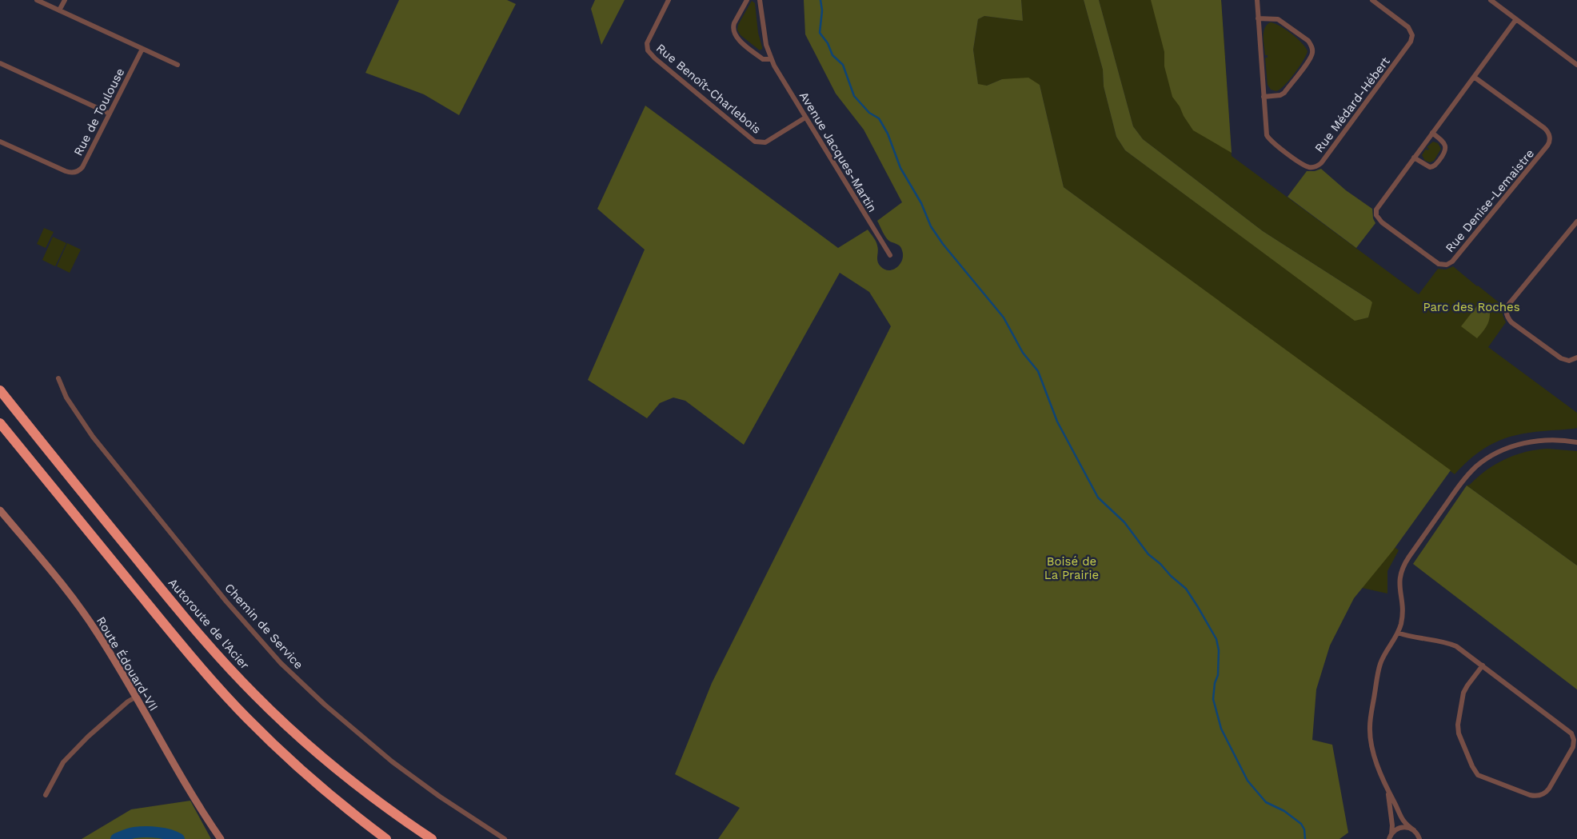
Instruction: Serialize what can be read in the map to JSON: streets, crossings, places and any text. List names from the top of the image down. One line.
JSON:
{"streets":{"highway":["Autoroute de l'Acier"],"main road":["Route Édouard-VII"],"street":["Rue Benoît-Charlebois","Rue Médard-Hébert","Rue de Toulouse","Avenue Jacques-Martin","Rue Denise-Lemaistre","Chemin de Service"]},"crossings":[["Rue Benoît-Charlebois","Avenue Jacques-Martin"]],"parks":["Parc des Roches","Boisé de La Prairie"]}
